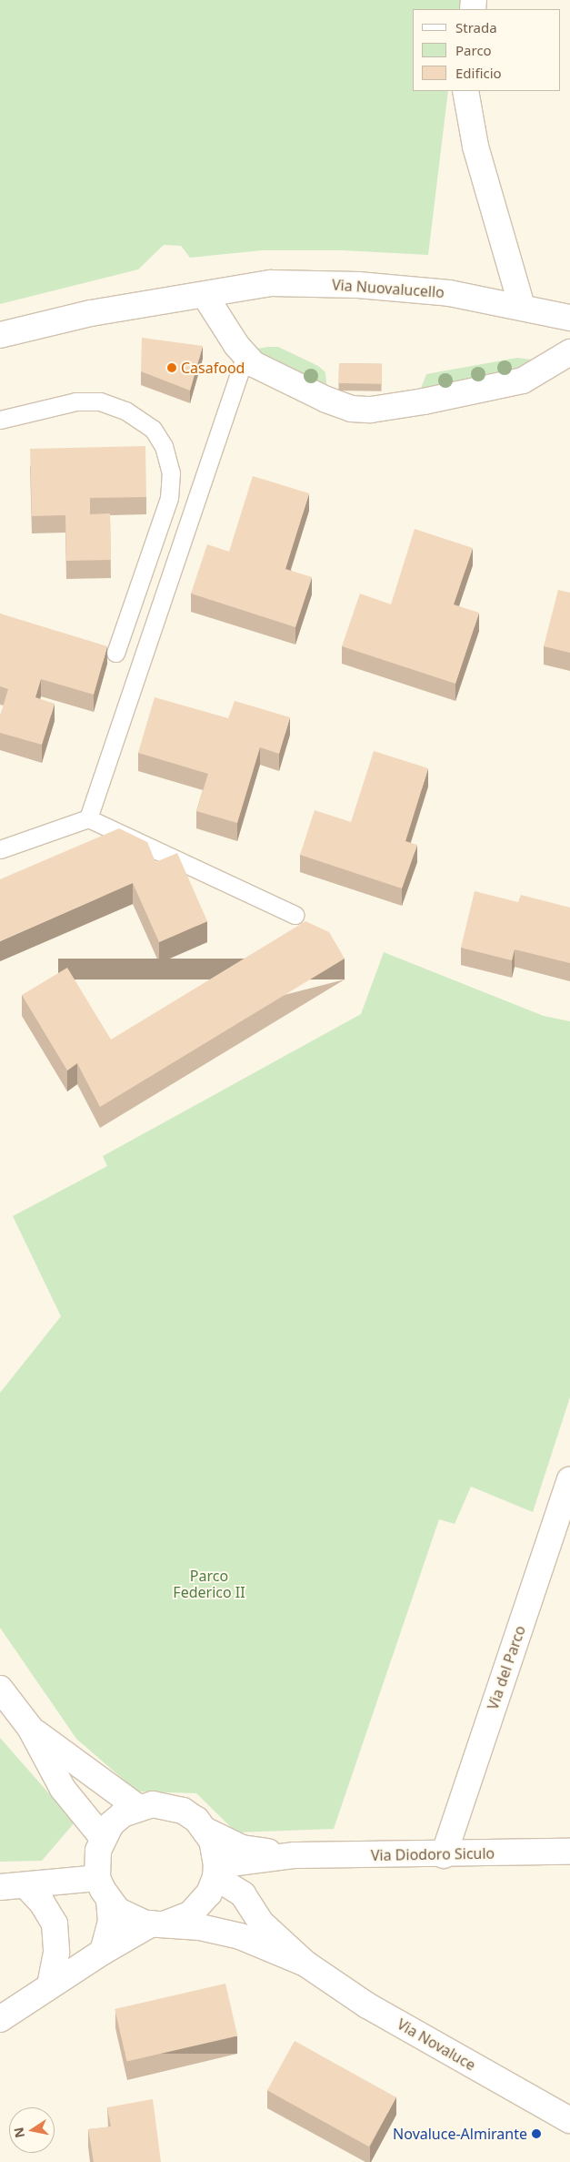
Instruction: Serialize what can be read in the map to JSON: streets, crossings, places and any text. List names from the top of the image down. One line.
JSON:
{"streets":{"street":["Via Nuovalucello","Via del Parco","Via Diodoro Siculo","Via Novaluce"]},"crossings":[["Via del Parco","Via Diodoro Siculo"]],"parks":["Parco Federico II"],"places":["Casafood","Novaluce-Almirante"],"legend":["Strada","Parco","Edificio"],"north":"left"}
